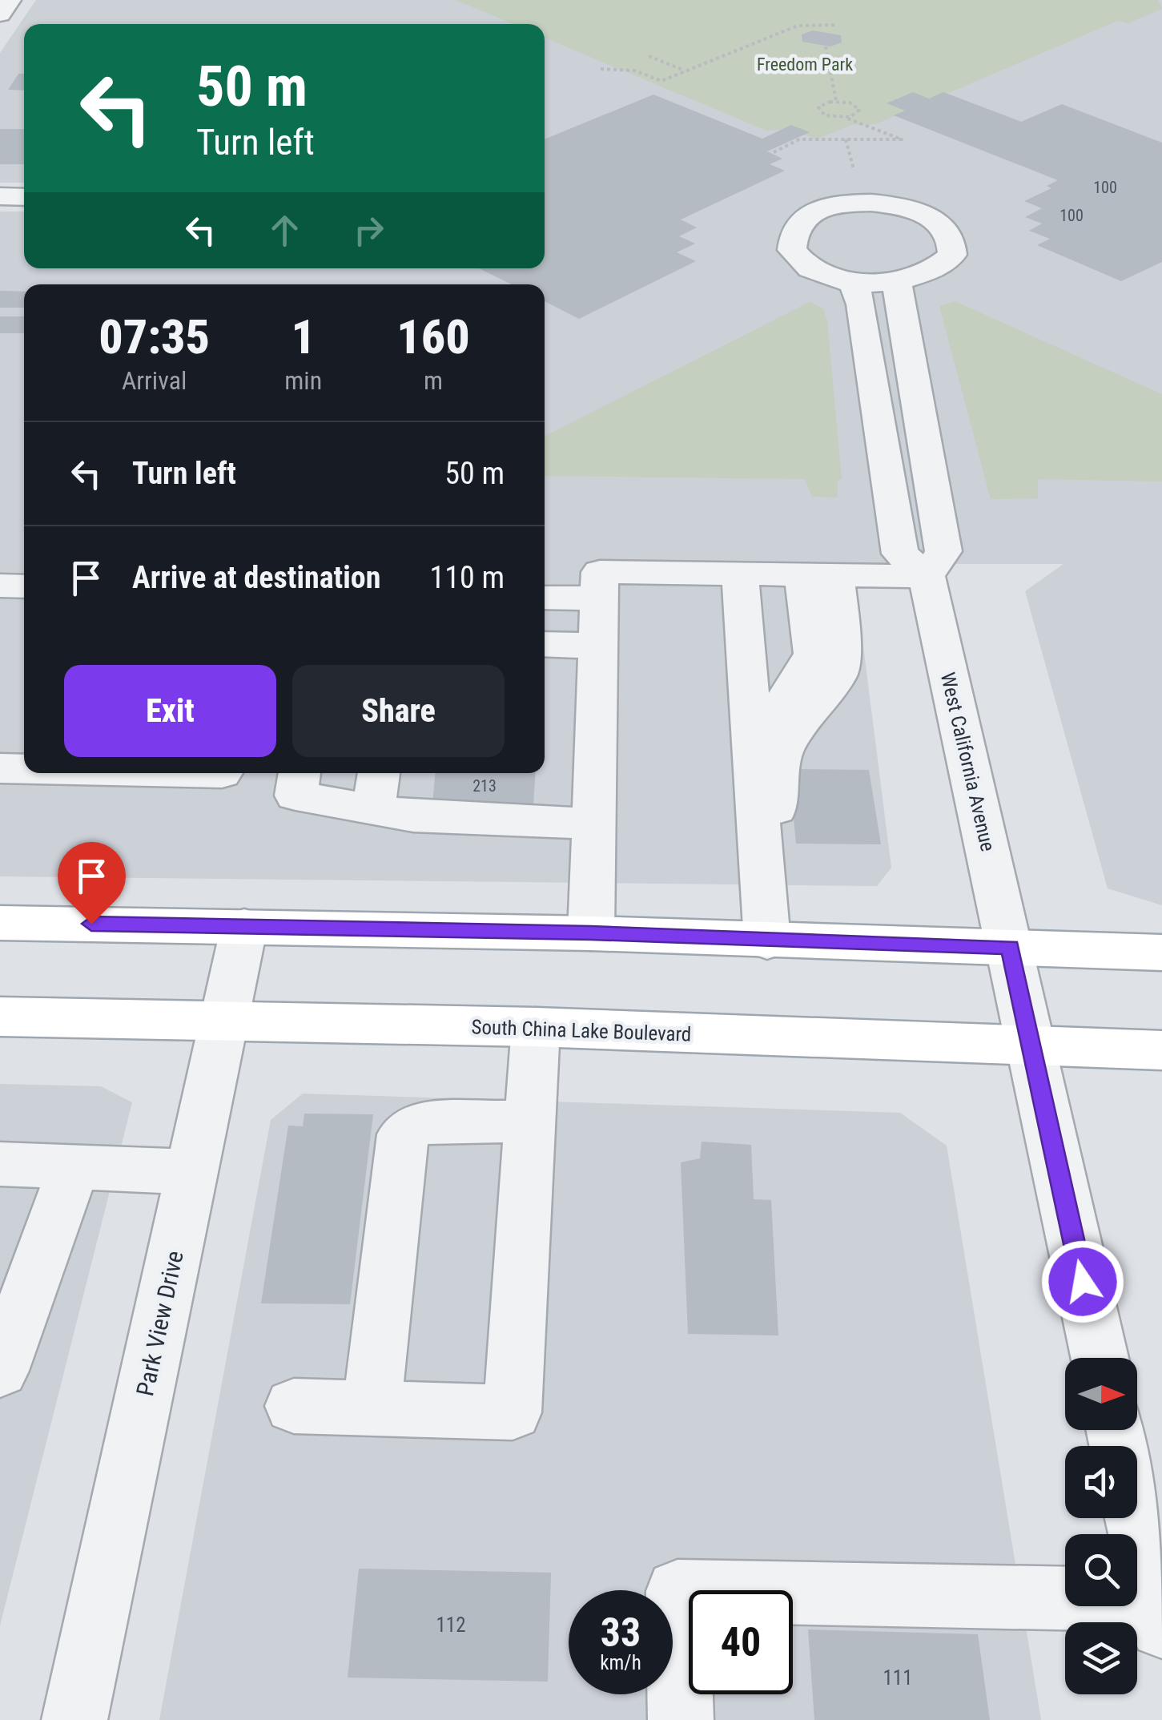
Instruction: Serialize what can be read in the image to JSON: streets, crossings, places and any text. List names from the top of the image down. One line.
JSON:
{"streets":{"main road":["South China Lake Boulevard"],"street":["West California Avenue","Park View Drive"]},"crossings":[["West California Avenue","South China Lake Boulevard"],["South China Lake Boulevard","Park View Drive"]],"parks":["Freedom Park"],"house_numbers":["100","100","213","112","111"],"north":"right","page":{"turn":["50 m","Turn left"],"eta":["07:35","Arrival","1","min","160","m"],"list":[{"name":"Turn left","value":"50 m"},{"name":"Arrive at destination","value":"110 m"}],"buttons":["Exit","Share"],"speed":"33 km/h","limit":"40"}}
